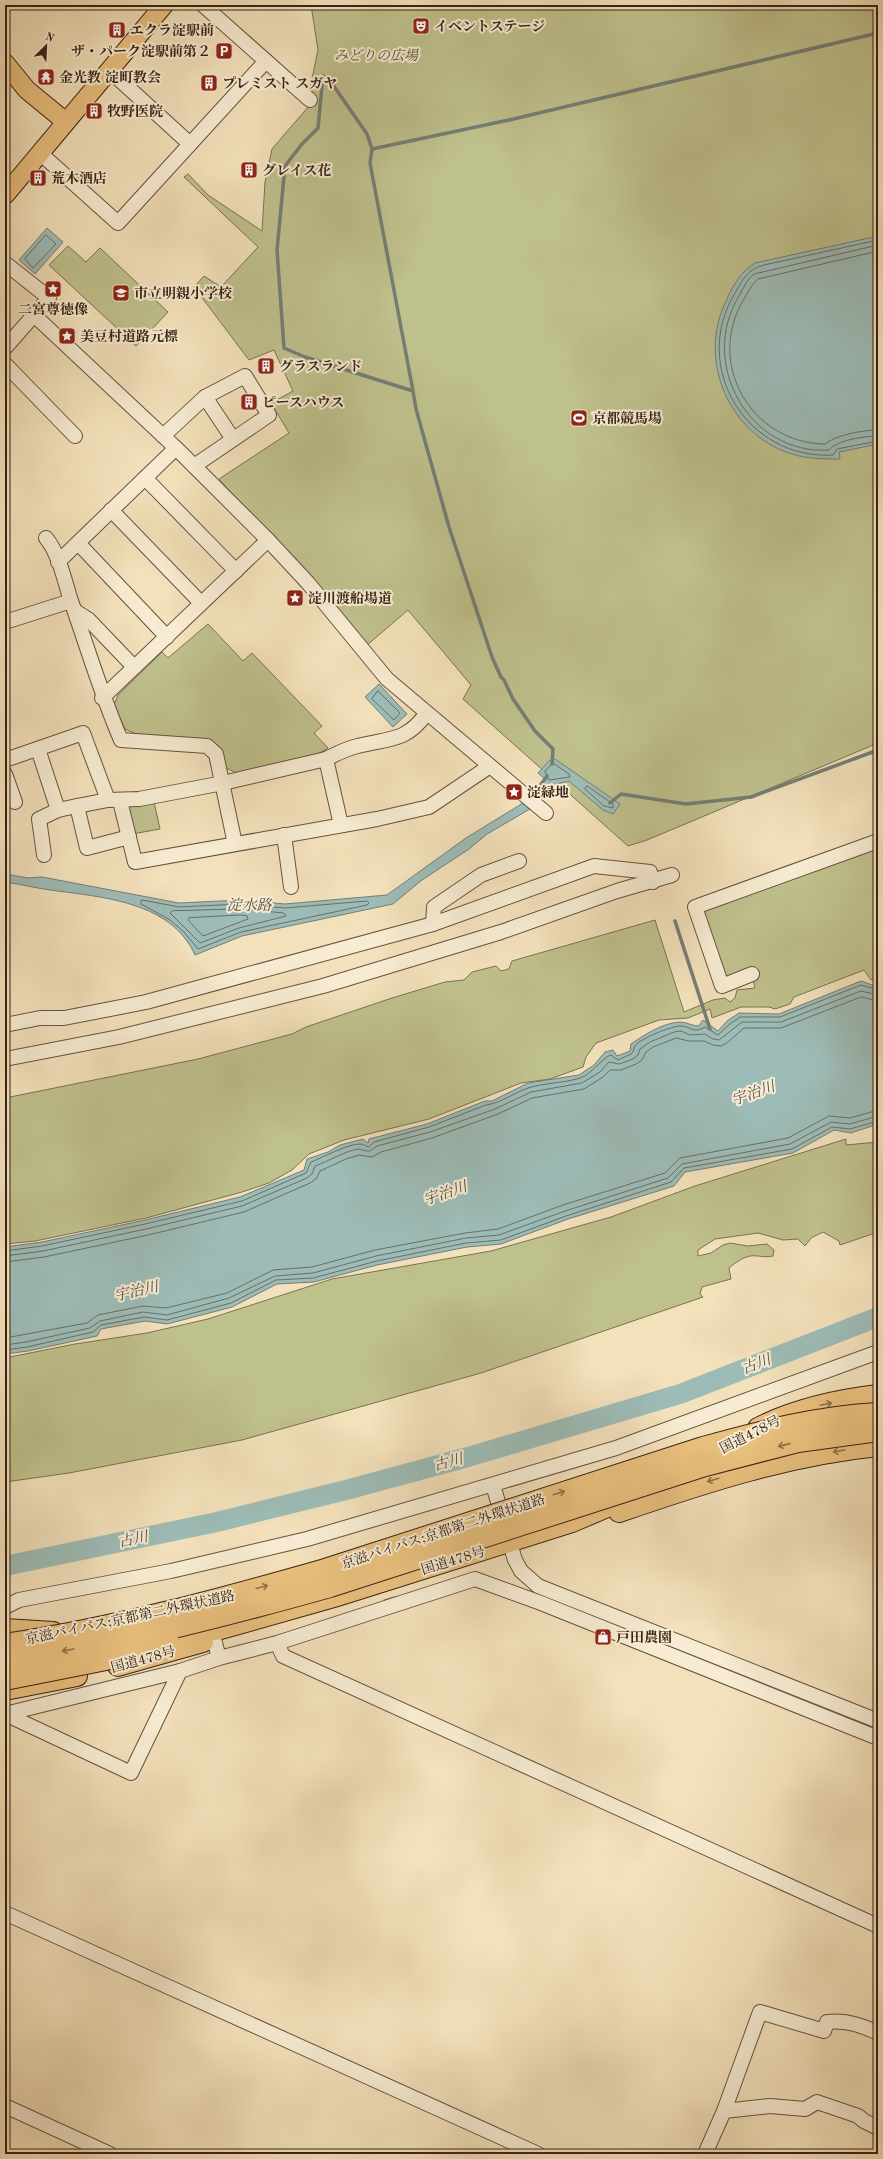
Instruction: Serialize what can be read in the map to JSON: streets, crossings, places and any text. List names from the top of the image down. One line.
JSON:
{"streets":{"highway":["国道478号","京滋バイパス;京都第二外環状道路"]},"crossings":[["国道478号","京滋バイパス;京都第二外環状道路"]],"water":["淀水路","宇治川","古川"],"parks":["みどりの広場"],"places":{"theatre":["イベントステージ"],"building":["エクラ淀駅前","プレミスト スガヤ","牧野医院","グレイス花","荒木酒店","グラスランド","ピースハウス"],"parking":["ザ・パーク淀駅前第２"],"temple":["金光教 淀町教会"],"place":["二宮尊徳像","美豆村道路元標","淀川渡船場道","淀緑地"],"school or university":["市立明親小学校"],"sports":["京都競馬場"],"shop":["戸田農園"]},"north":"top right"}
